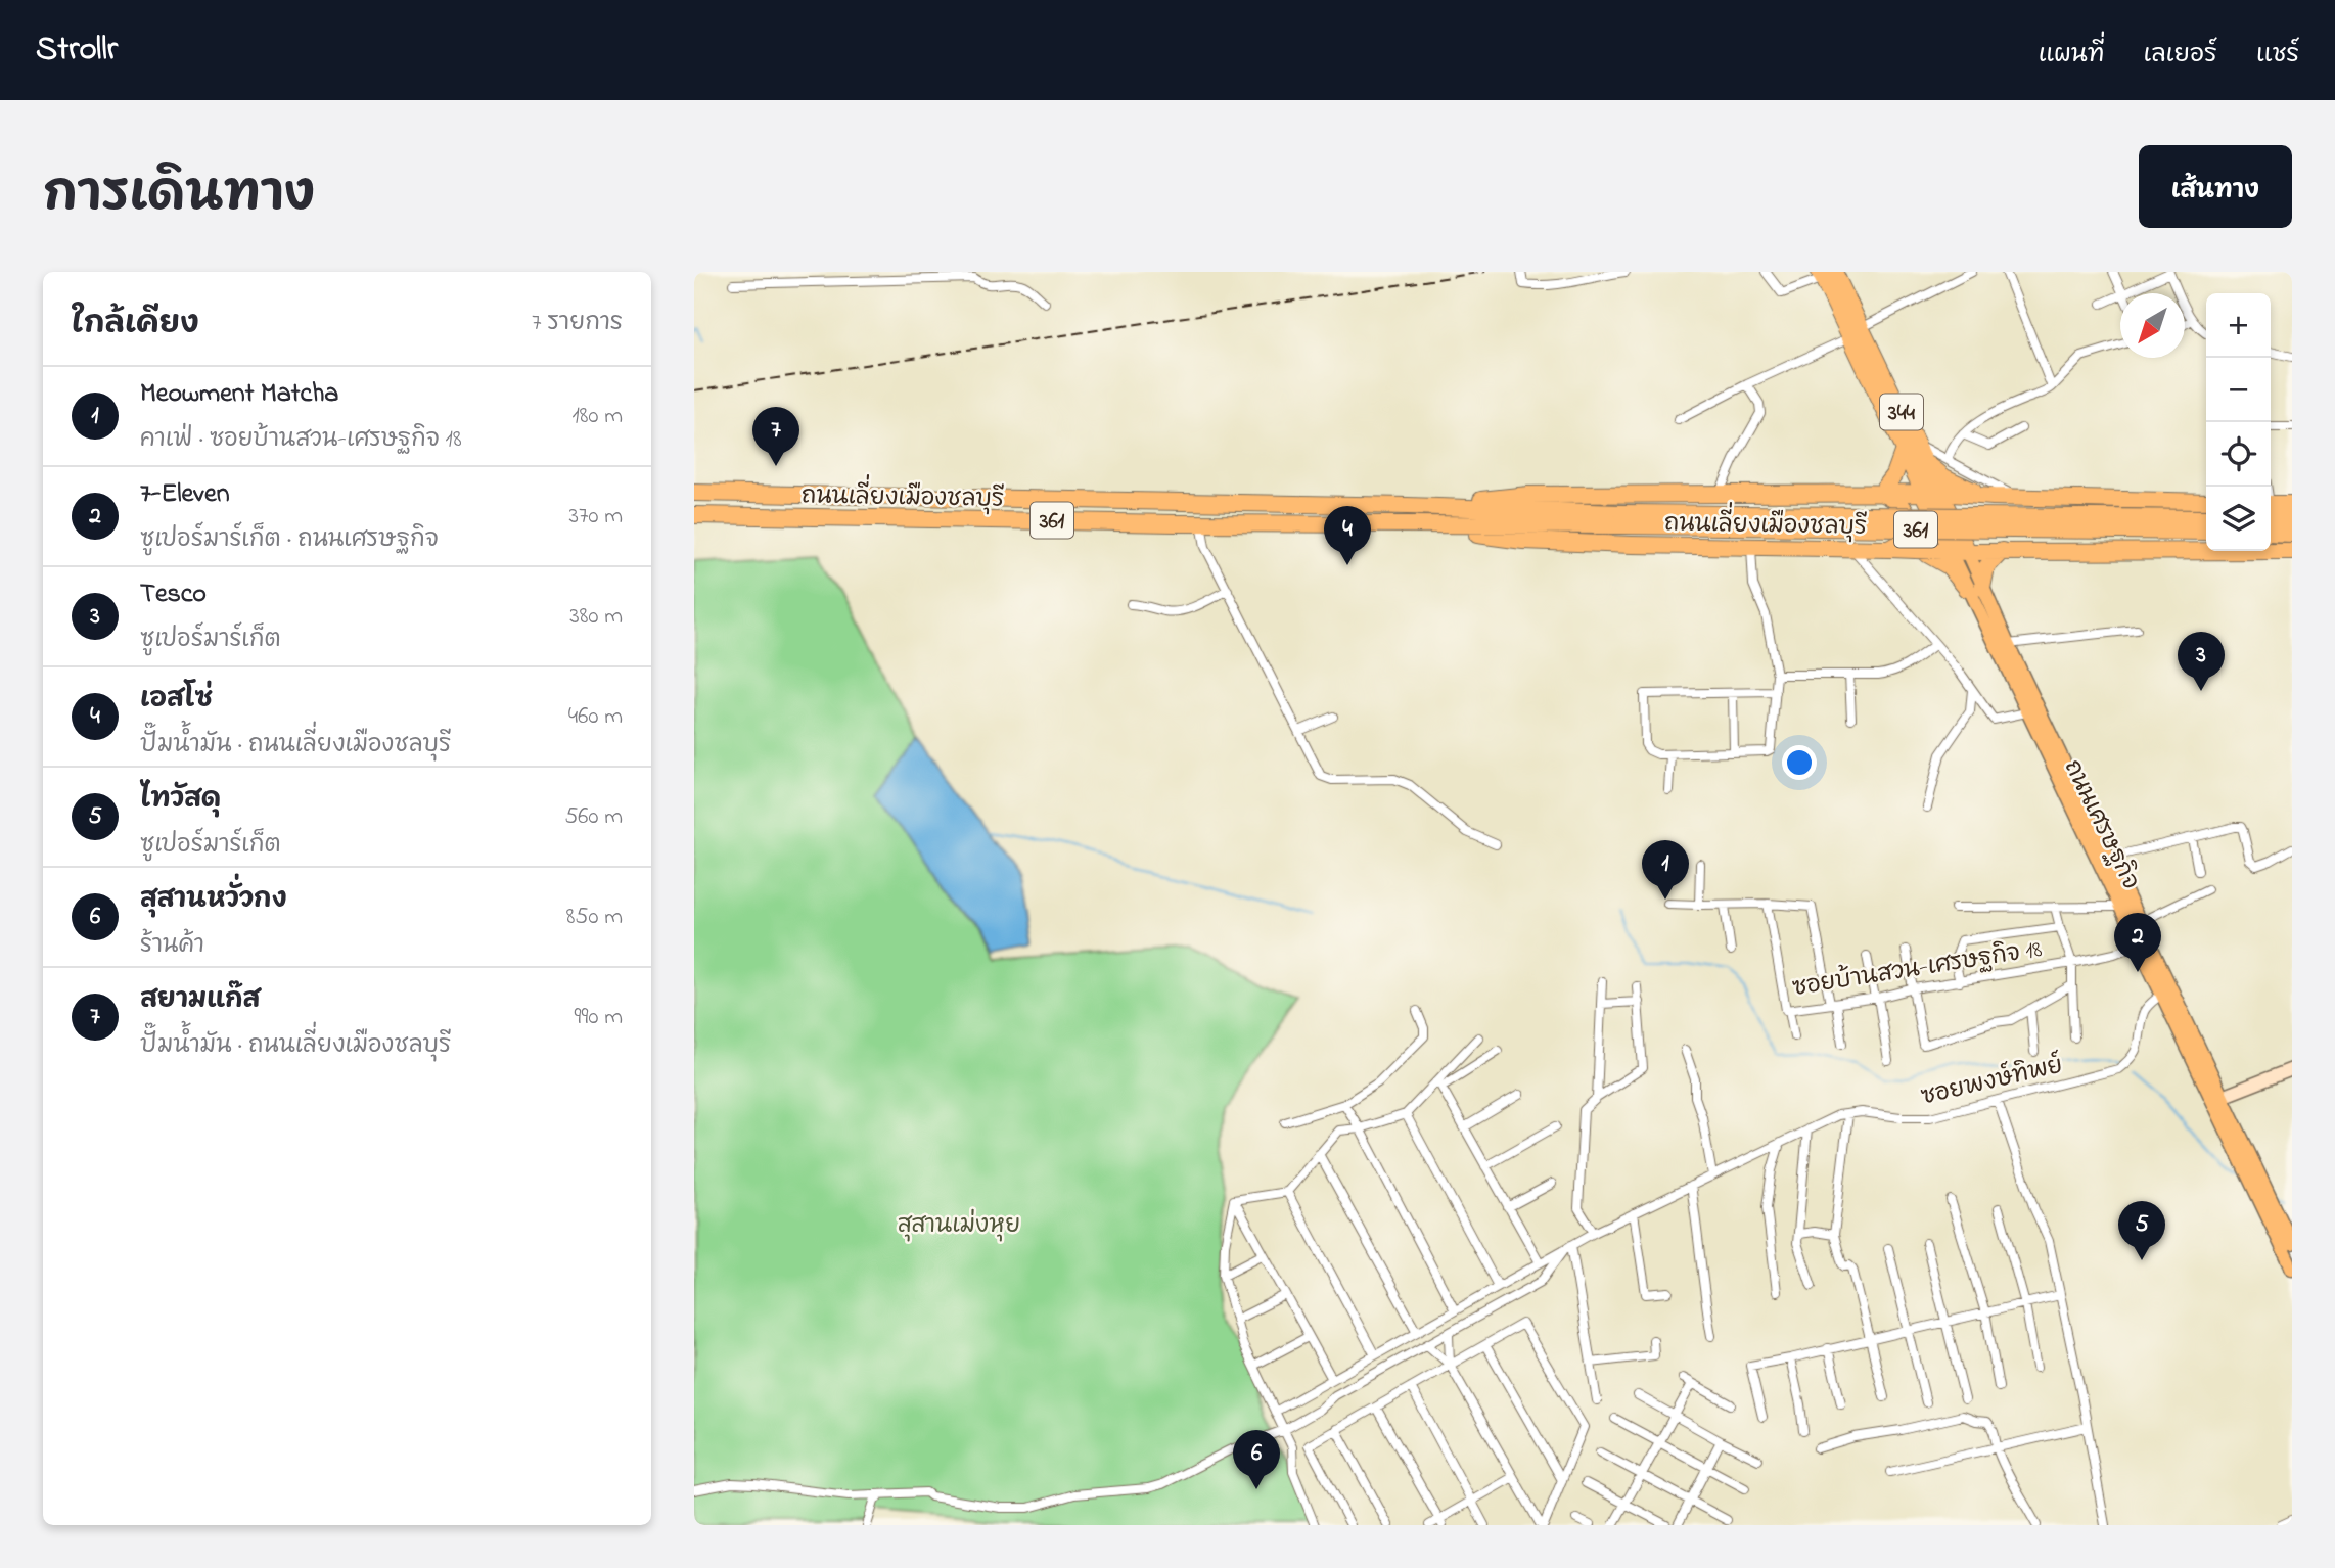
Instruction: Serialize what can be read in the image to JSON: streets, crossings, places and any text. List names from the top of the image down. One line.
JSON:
{"streets":{"highway":["344","ถนนเลี่ยงเมืองชลบุรี","361"],"main road":["ถนนเศรษฐกิจ"],"street":["ซอยบ้านสวน-เศรษฐกิจ 18","ซอยพงษ์ทิพย์"]},"crossings":[["344","ถนนเลี่ยงเมืองชลบุรี"],["344","ถนนเศรษฐกิจ"],["ถนนเลี่ยงเมืองชลบุรี","ถนนเศรษฐกิจ"],["ถนนเศรษฐกิจ","ซอยบ้านสวน-เศรษฐกิจ 18"],["ถนนเศรษฐกิจ","ซอยพงษ์ทิพย์"]],"parks":["สุสานเม่งหุย"],"north":"bottom left","page":{"header":"Strollr","nav":["แผนที่","เลเยอร์","แชร์"],"title":"การเดินทาง","buttons":"เส้นทาง","heading":["ใกล้เคียง","7 รายการ"],"map_buttons":["+","−"],"list":[{"mark":"1","name":"Meowment Matcha","note":"คาเฟ่ · ซอยบ้านสวน-เศรษฐกิจ 18","value":"180 m"},{"mark":"2","name":"7-Eleven","note":"ซูเปอร์มาร์เก็ต · ถนนเศรษฐกิจ","value":"370 m"},{"mark":"3","name":"Tesco","note":"ซูเปอร์มาร์เก็ต","value":"380 m"},{"mark":"4","name":"เอสโซ่","note":"ปั๊มน้ำมัน · ถนนเลี่ยงเมืองชลบุรี","value":"460 m"},{"mark":"5","name":"ไทวัสดุ","note":"ซูเปอร์มาร์เก็ต","value":"560 m"},{"mark":"6","name":"สุสานหวั่วกง","note":"ร้านค้า","value":"850 m"},{"mark":"7","name":"สยามแก๊ส","note":"ปั๊มน้ำมัน · ถนนเลี่ยงเมืองชลบุรี","value":"990 m"}],"pins":["7","4","3","1","2","5","6"]}}
